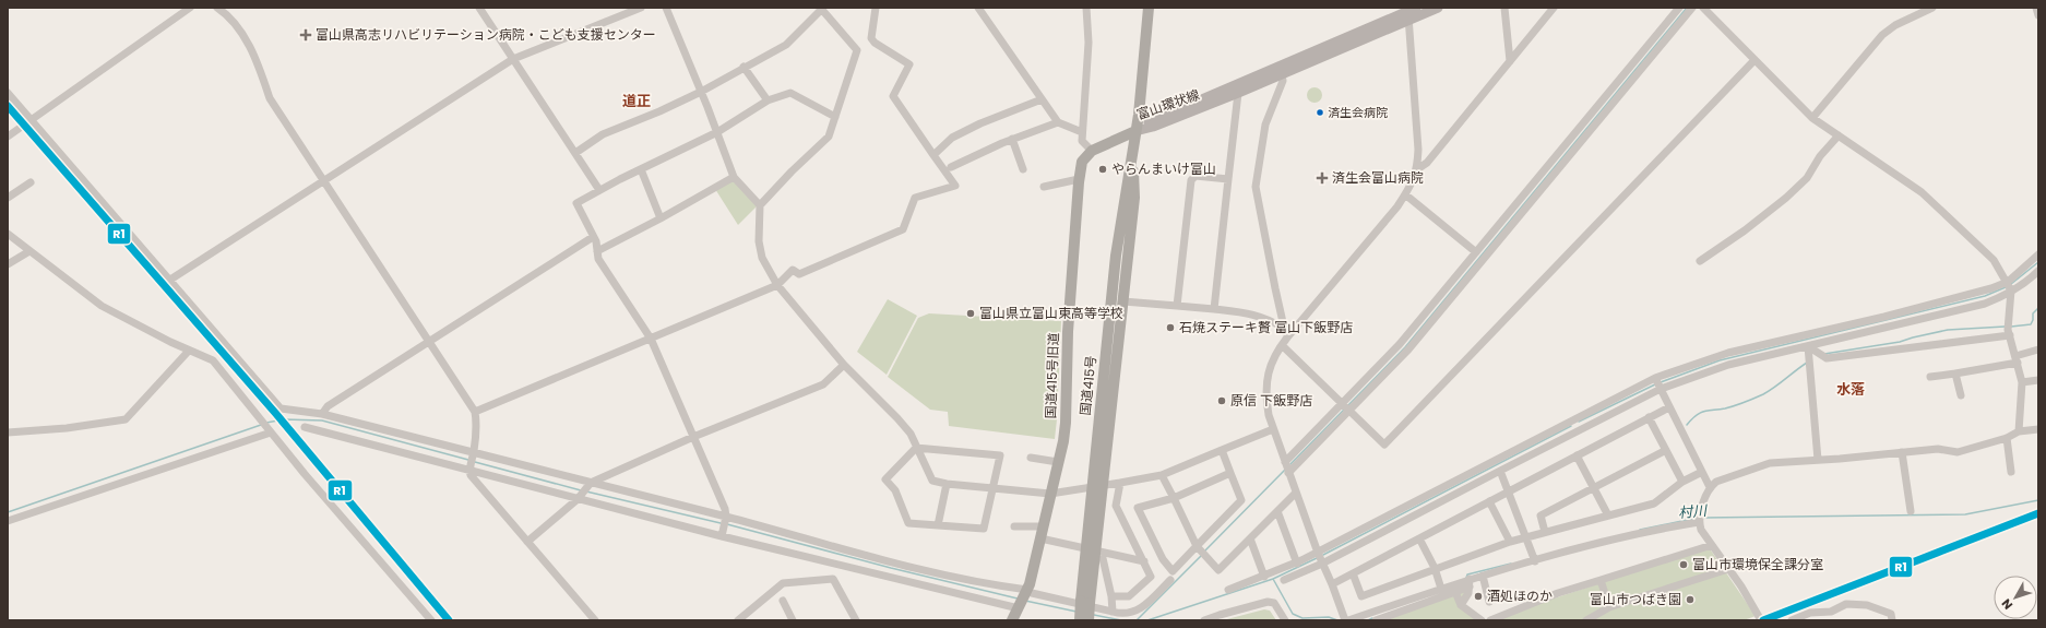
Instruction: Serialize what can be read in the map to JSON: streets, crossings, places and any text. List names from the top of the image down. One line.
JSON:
{"streets":{"highway":["国道415号旧道","国道415号"],"main road":["富山環状線"]},"crossings":[["富山環状線","国道415号"]],"districts":["道正","水落"],"water":["村川"],"places":{"health":["富山県高志リハビリテーション病院・こども支援センター","済生会富山病院"],"other":["済生会病院","やらんまいけ富山","富山県立富山東高等学校","石焼ステーキ贅 富山下飯野店","原信 下飯野店","富山市環境保全課分室","酒処ほのか","富山市つばき園"]},"lines":["transit line R1"],"north":"bottom left"}
